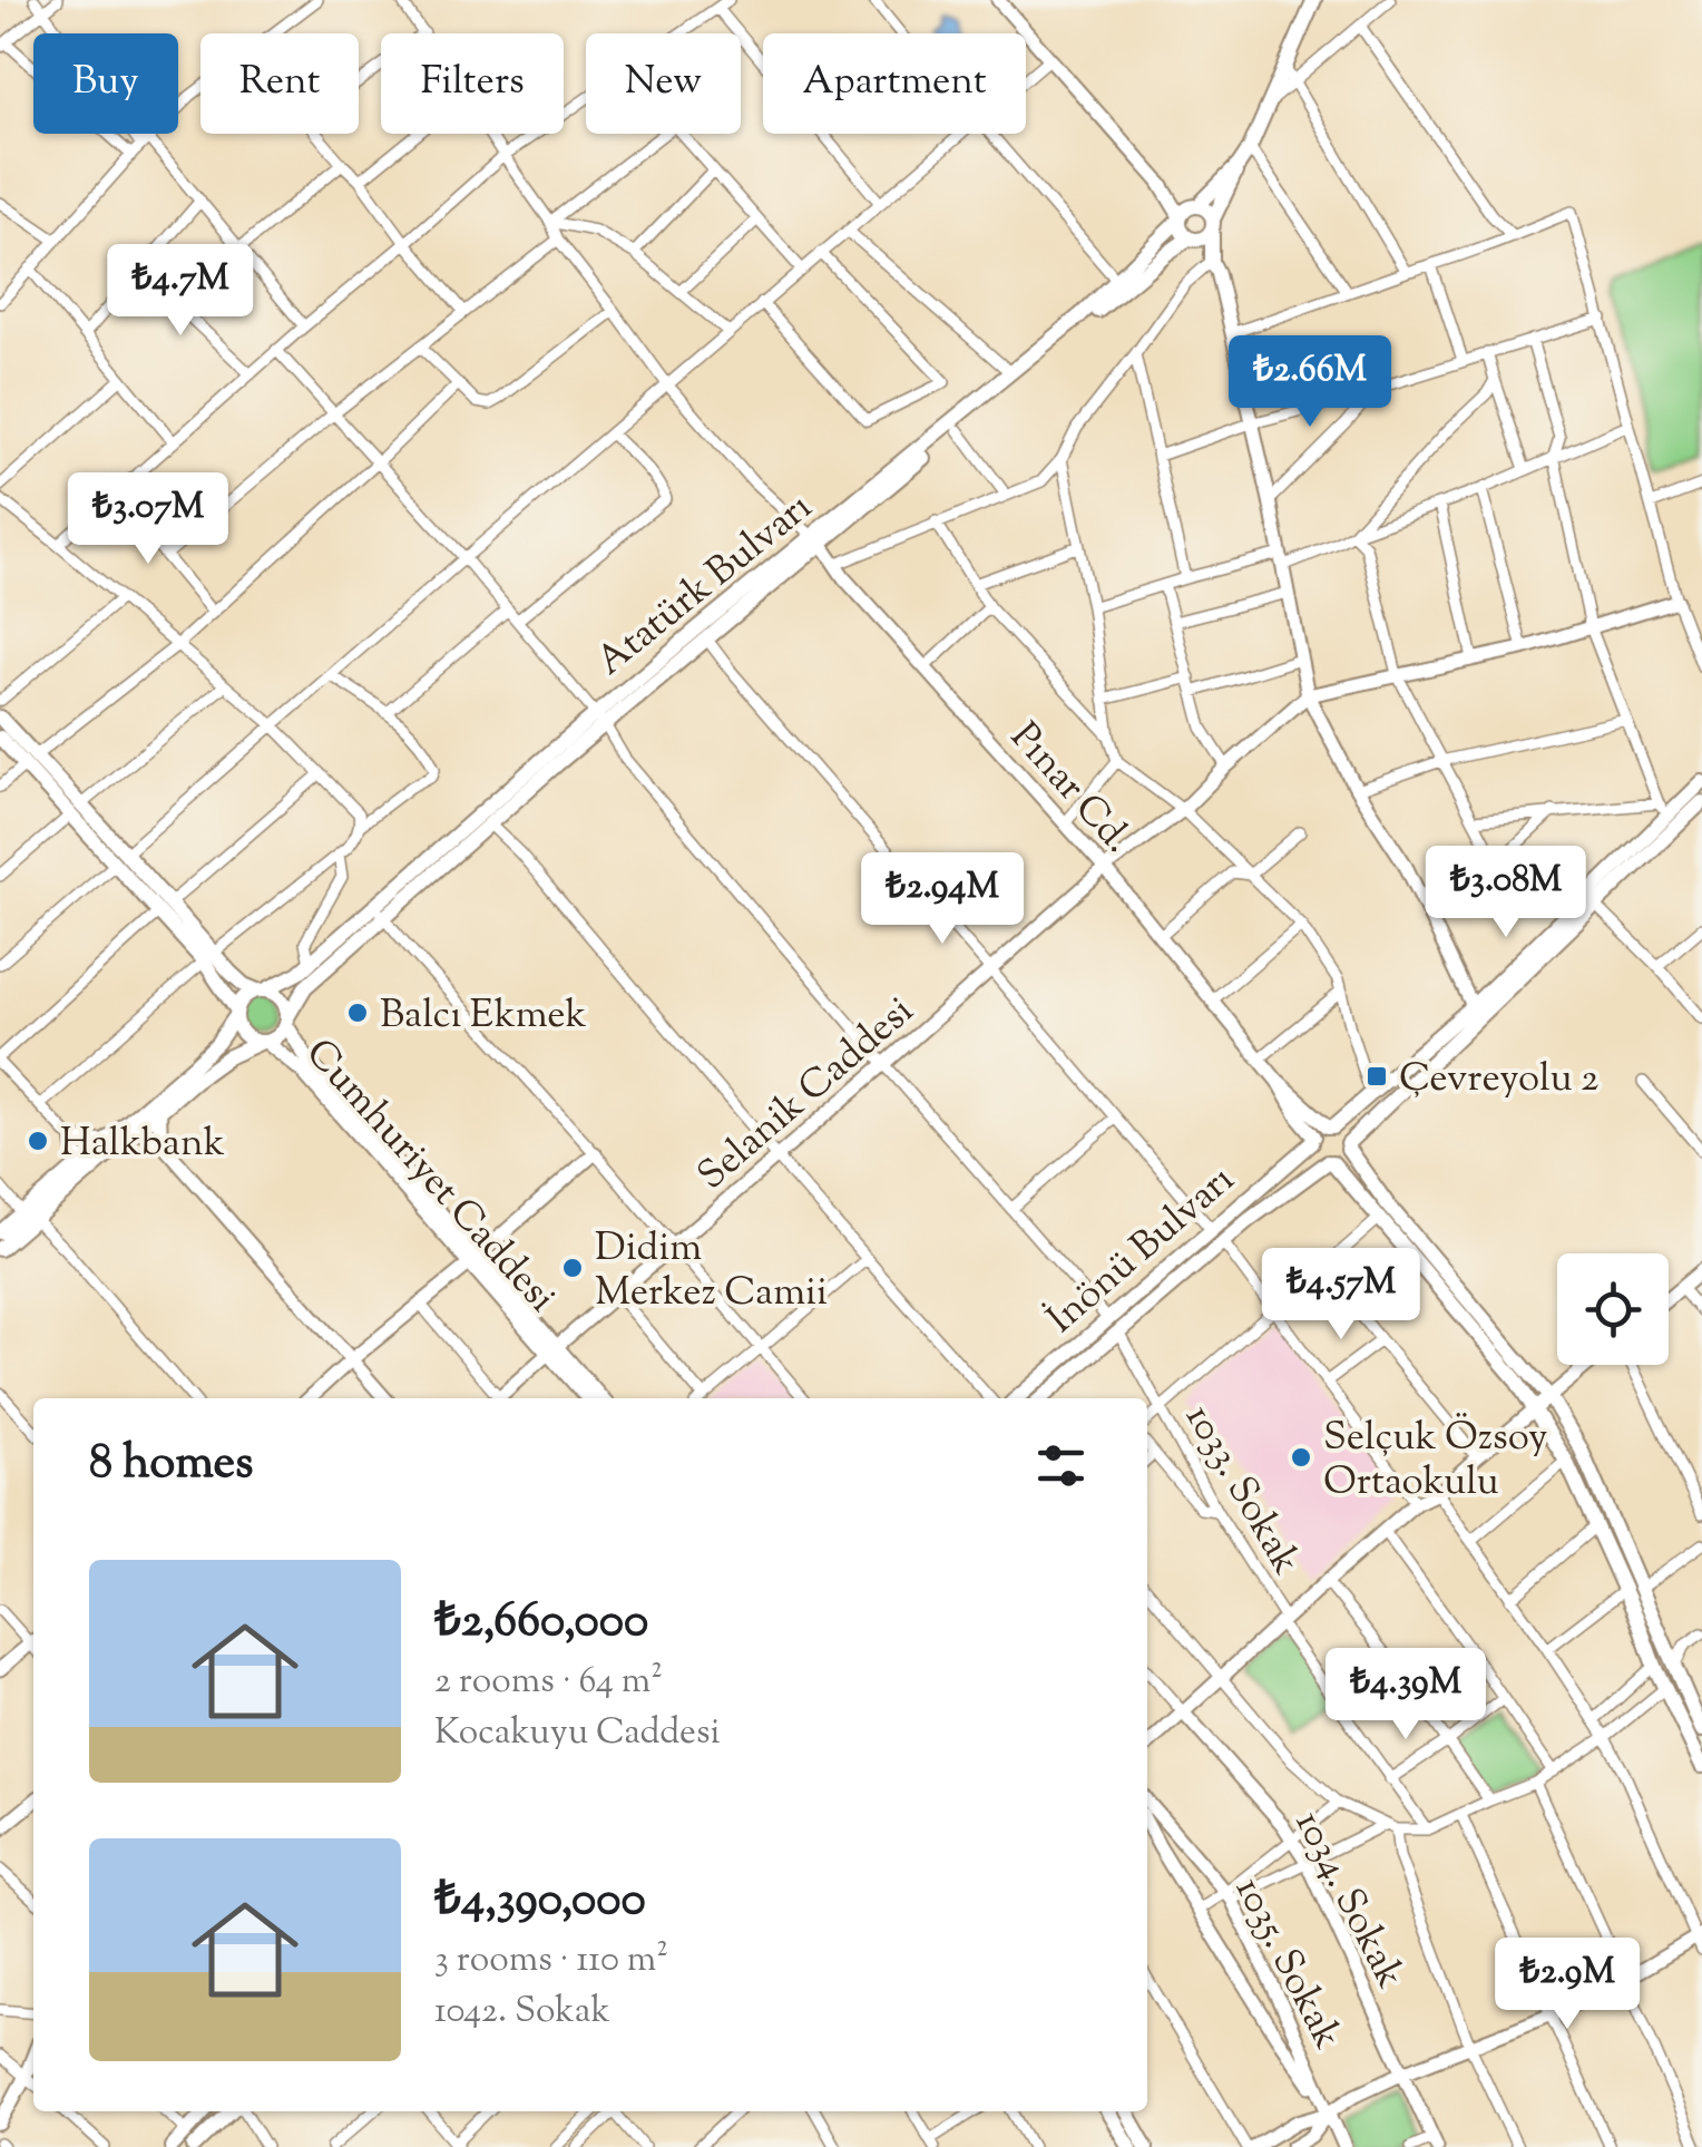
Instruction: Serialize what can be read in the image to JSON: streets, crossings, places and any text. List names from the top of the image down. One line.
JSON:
{"streets":{"main road":["Atatürk Bulvarı","Cumhuriyet Caddesi","İnönü Bulvarı"],"street":["Pınar Cd.","Selanik Caddesi","1033. Sokak","1034. Sokak","1035. Sokak"]},"crossings":[["Atatürk Bulvarı","Pınar Cd."],["Atatürk Bulvarı","Cumhuriyet Caddesi"],["Pınar Cd.","Selanik Caddesi"],["Selanik Caddesi","Cumhuriyet Caddesi"],["İnönü Bulvarı","1033. Sokak"]],"places":{"other":["Balcı Ekmek","Halkbank","Didim Merkez Camii","Selçuk Özsoy Ortaokulu"],"transit":["Çevreyolu 2"]},"page":{"chip":["Buy","Rent","Filters","New","Apartment"],"price":["₺4.7M","₺2.66M","₺3.07M","₺3.08M","₺2.94M","₺4.57M","₺4.39M","₺2.9M"],"heading":"8 homes","list":[{"name":"₺2,660,000","note":"2 rooms · 64 m² · Kocakuyu Caddesi"},{"name":"₺4,390,000","note":"3 rooms · 110 m² · 1042. Sokak"}]}}
